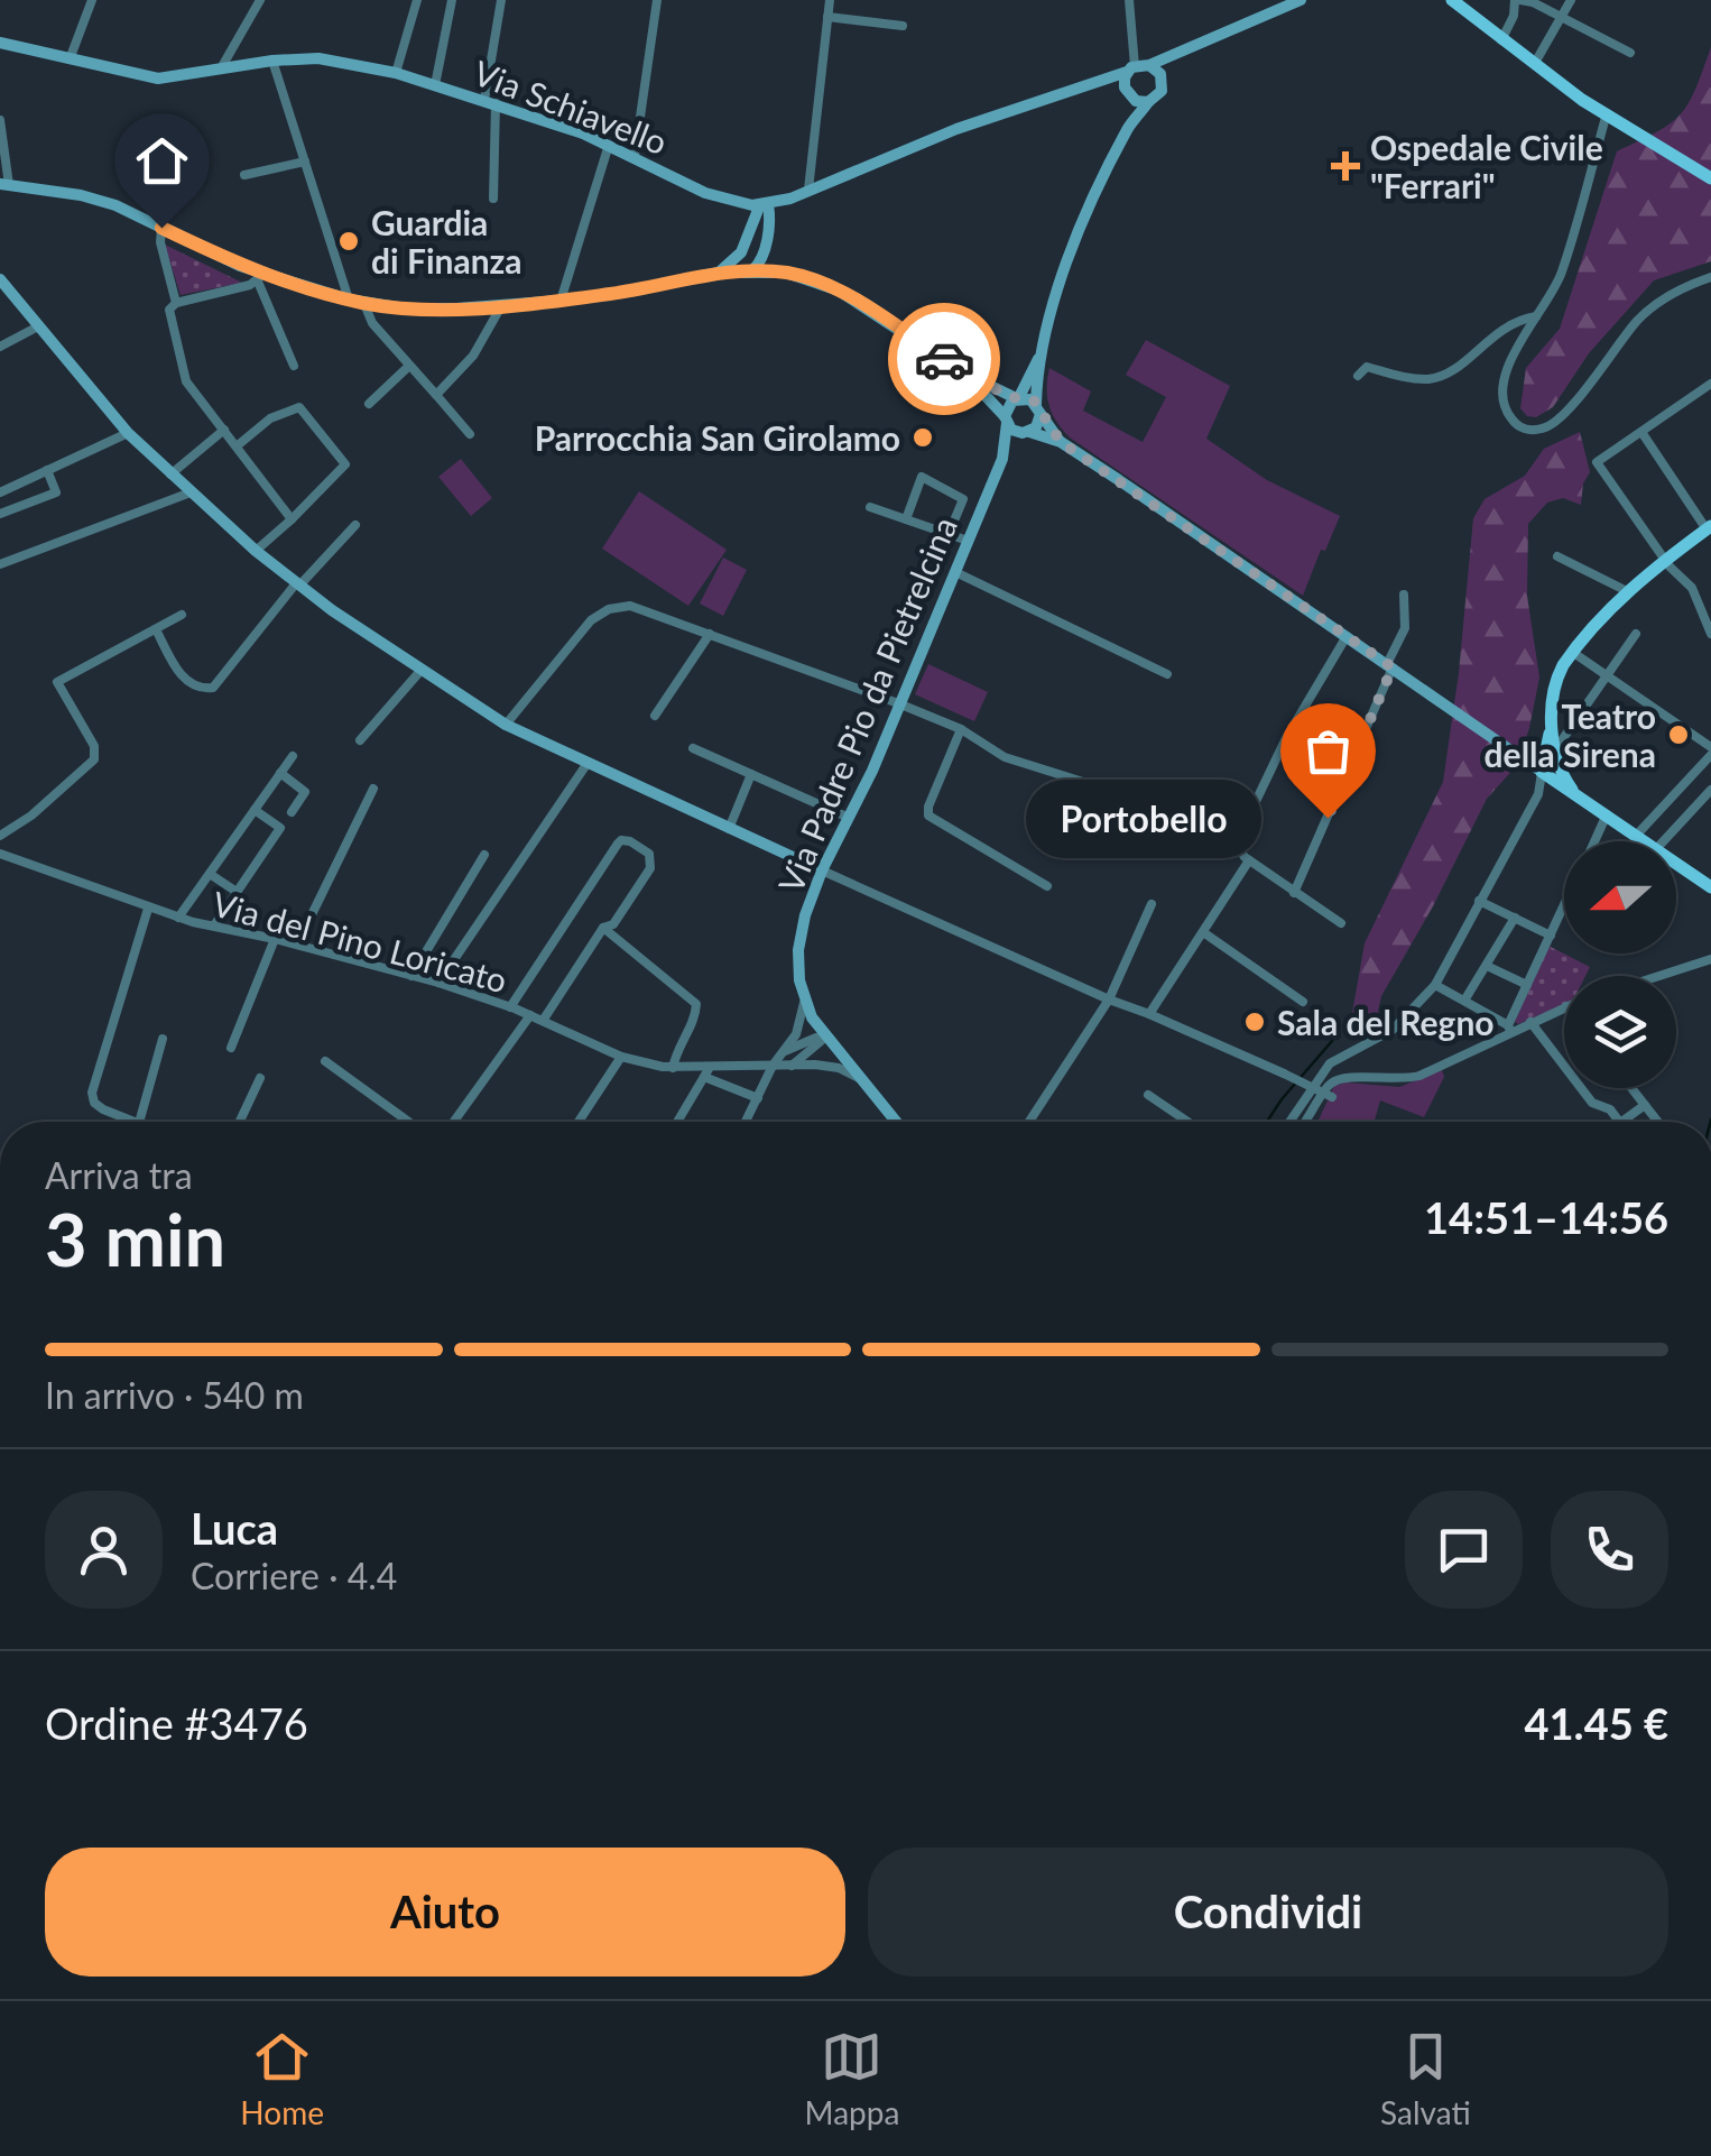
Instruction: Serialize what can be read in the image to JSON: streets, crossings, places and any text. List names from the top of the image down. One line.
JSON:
{"streets":{"street":["Via Schiavello","Via Padre Pio da Pietrelcina","Via del Pino Loricato"]},"crossings":[["Via Padre Pio da Pietrelcina","Via del Pino Loricato"]],"places":{"health":["Ospedale Civile \"Ferrari\""],"other":["Guardia di Finanza","Parrocchia San Girolamo","Teatro della Sirena","Portobello","Sala del Regno"]},"north":"left","page":{"bubble":"Portobello","heading":["3 min","Arriva tra","14:51–14:56"],"panel":["Luca","Corriere · 4.4","Ordine #3476","41.45 €"],"bar":"In arrivo · 540 m","buttons":["Aiuto","Condividi"],"tabs":["Home","Mappa","Salvati"]}}
